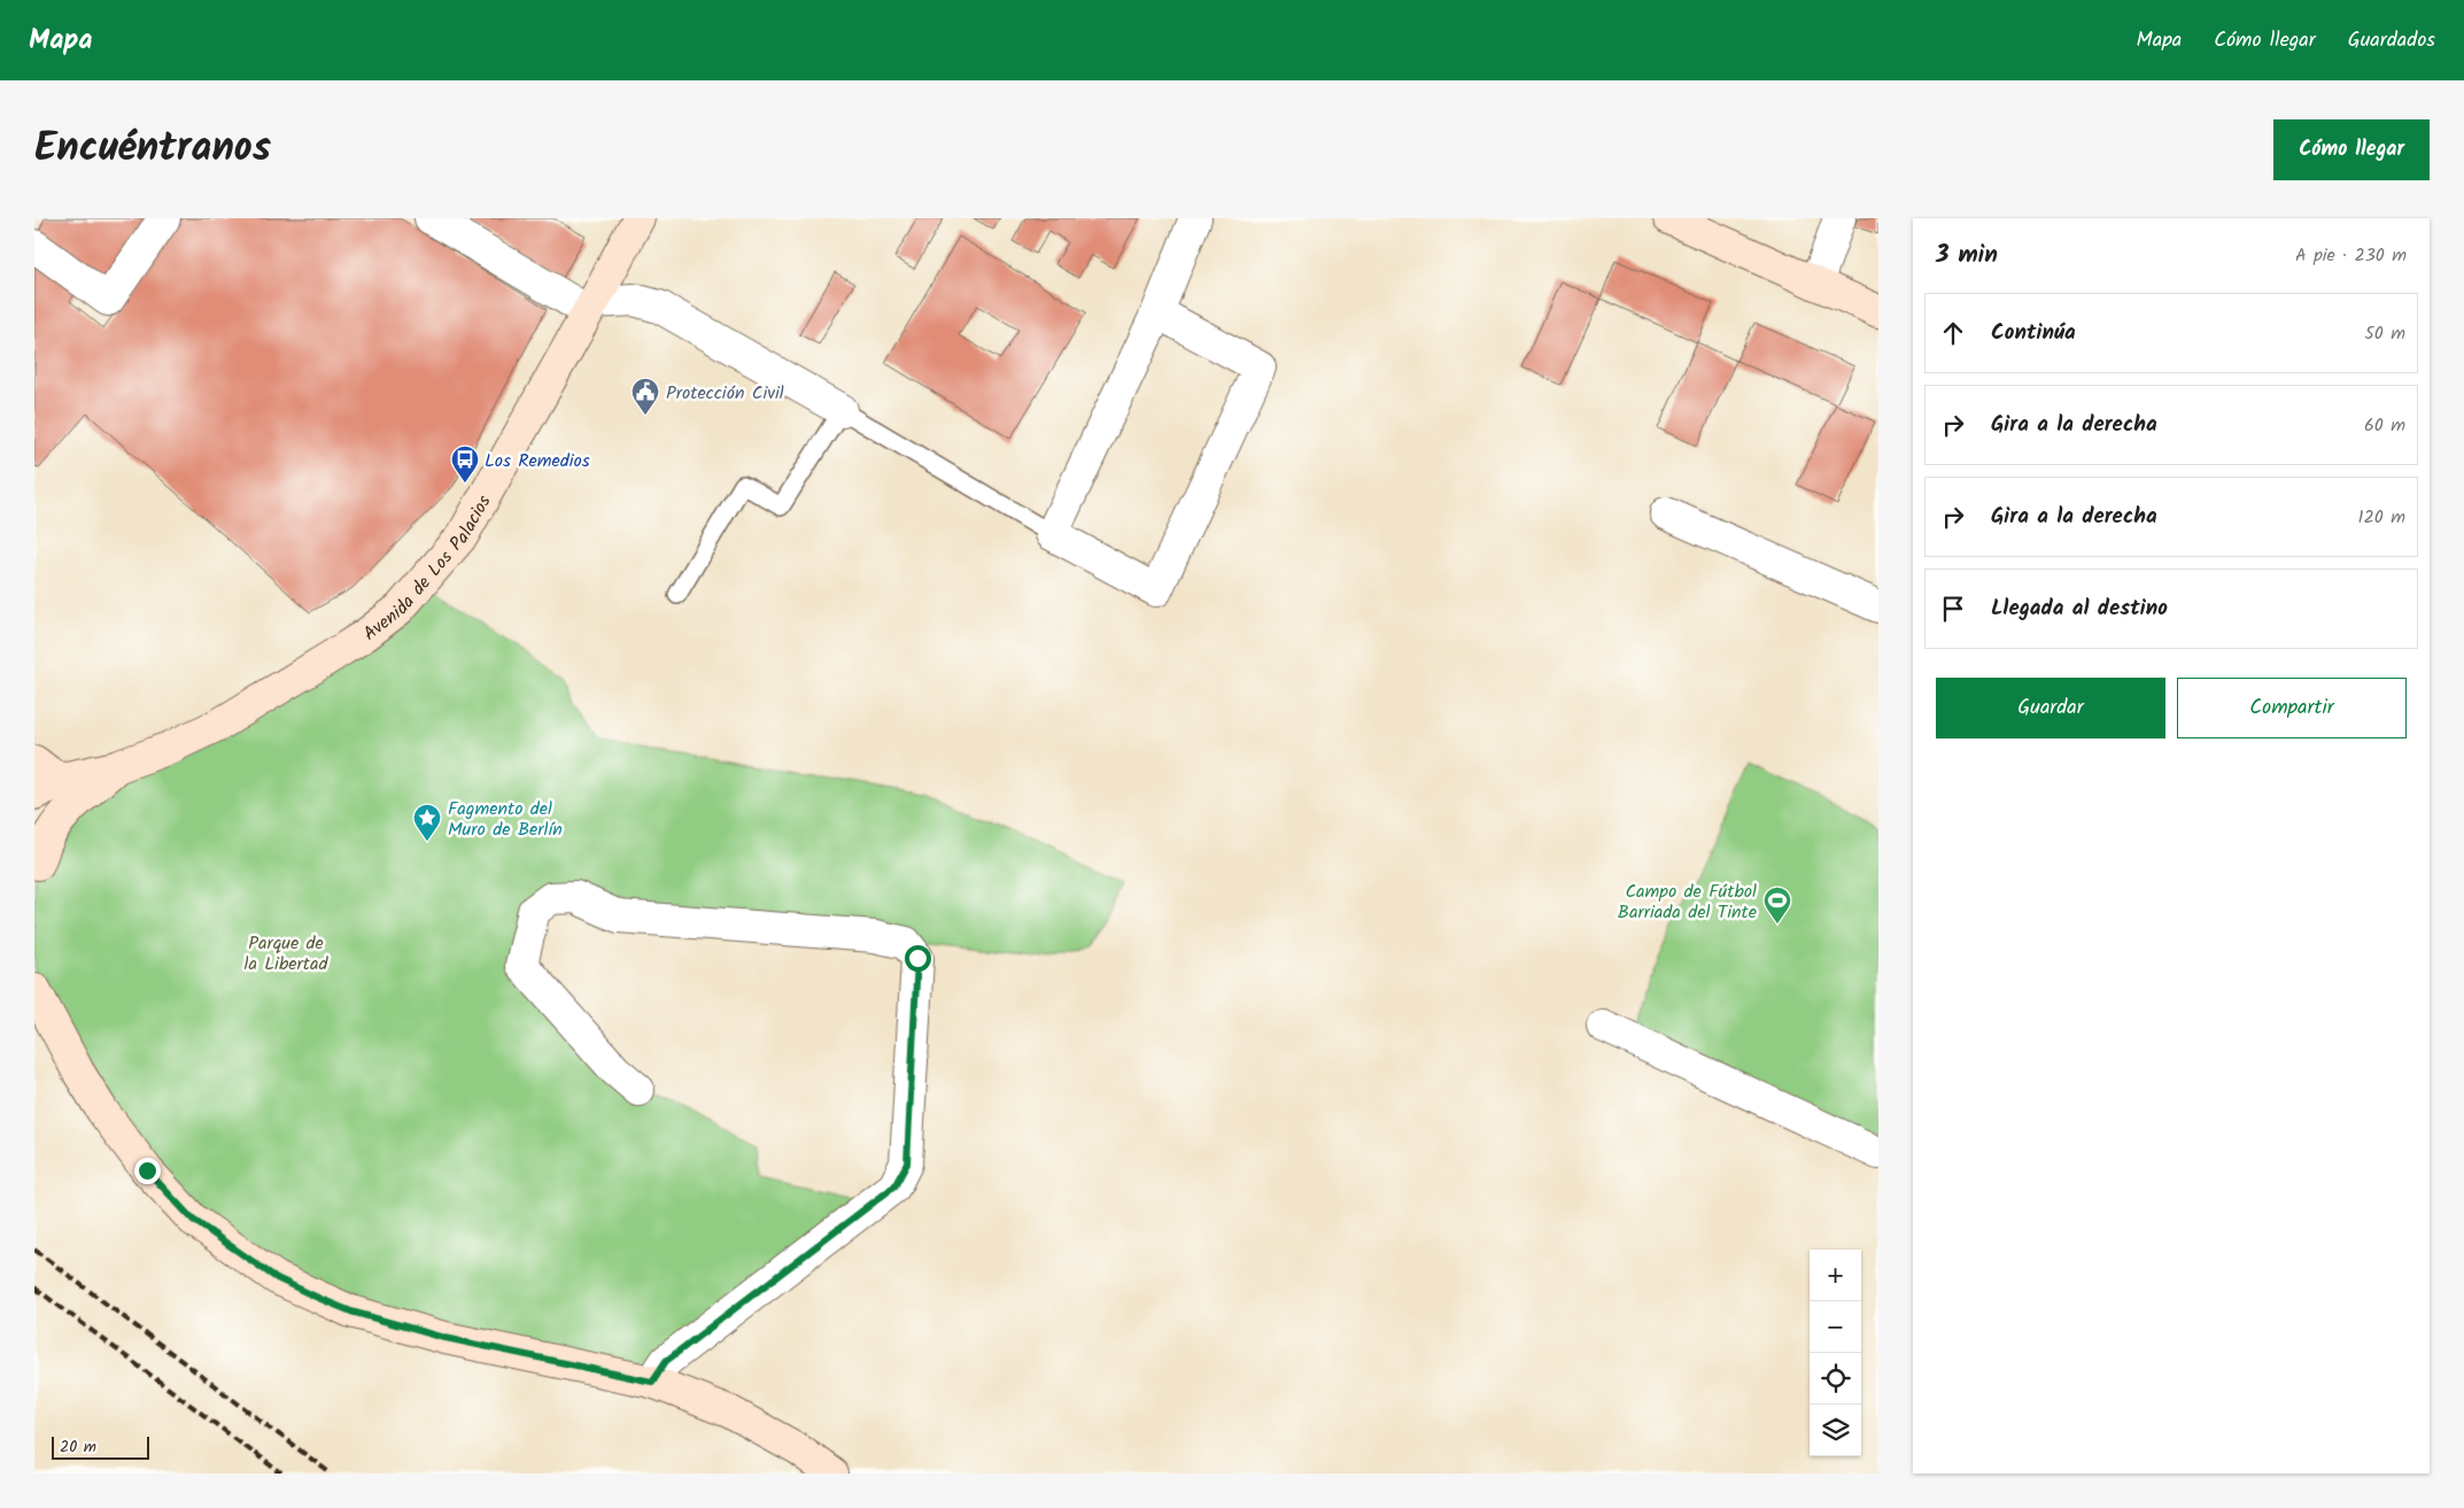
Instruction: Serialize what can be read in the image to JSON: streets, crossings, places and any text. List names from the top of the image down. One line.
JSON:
{"streets":{"street":["Avenida de Los Palacios"]},"parks":["Parque de la Libertad"],"places":{"public building":["Protección Civil"],"bus stop":["Los Remedios"],"place":["Fagmento del Muro de Berlín"],"sports":["Campo de Fútbol Barriada del Tinte"]},"scale_bar":"20 m","page":{"header":"Mapa","nav":["Mapa","Cómo llegar","Guardados"],"title":"Encuéntranos","buttons":["Cómo llegar",["Guardar","Compartir"]],"heading":["3 min","A pie · 230 m"],"list":[["Continúa","50 m"],["Gira a la derecha","60 m"],["Gira a la derecha","120 m"],"Llegada al destino"],"map_buttons":["+","−"],"scale":"20 m"}}
